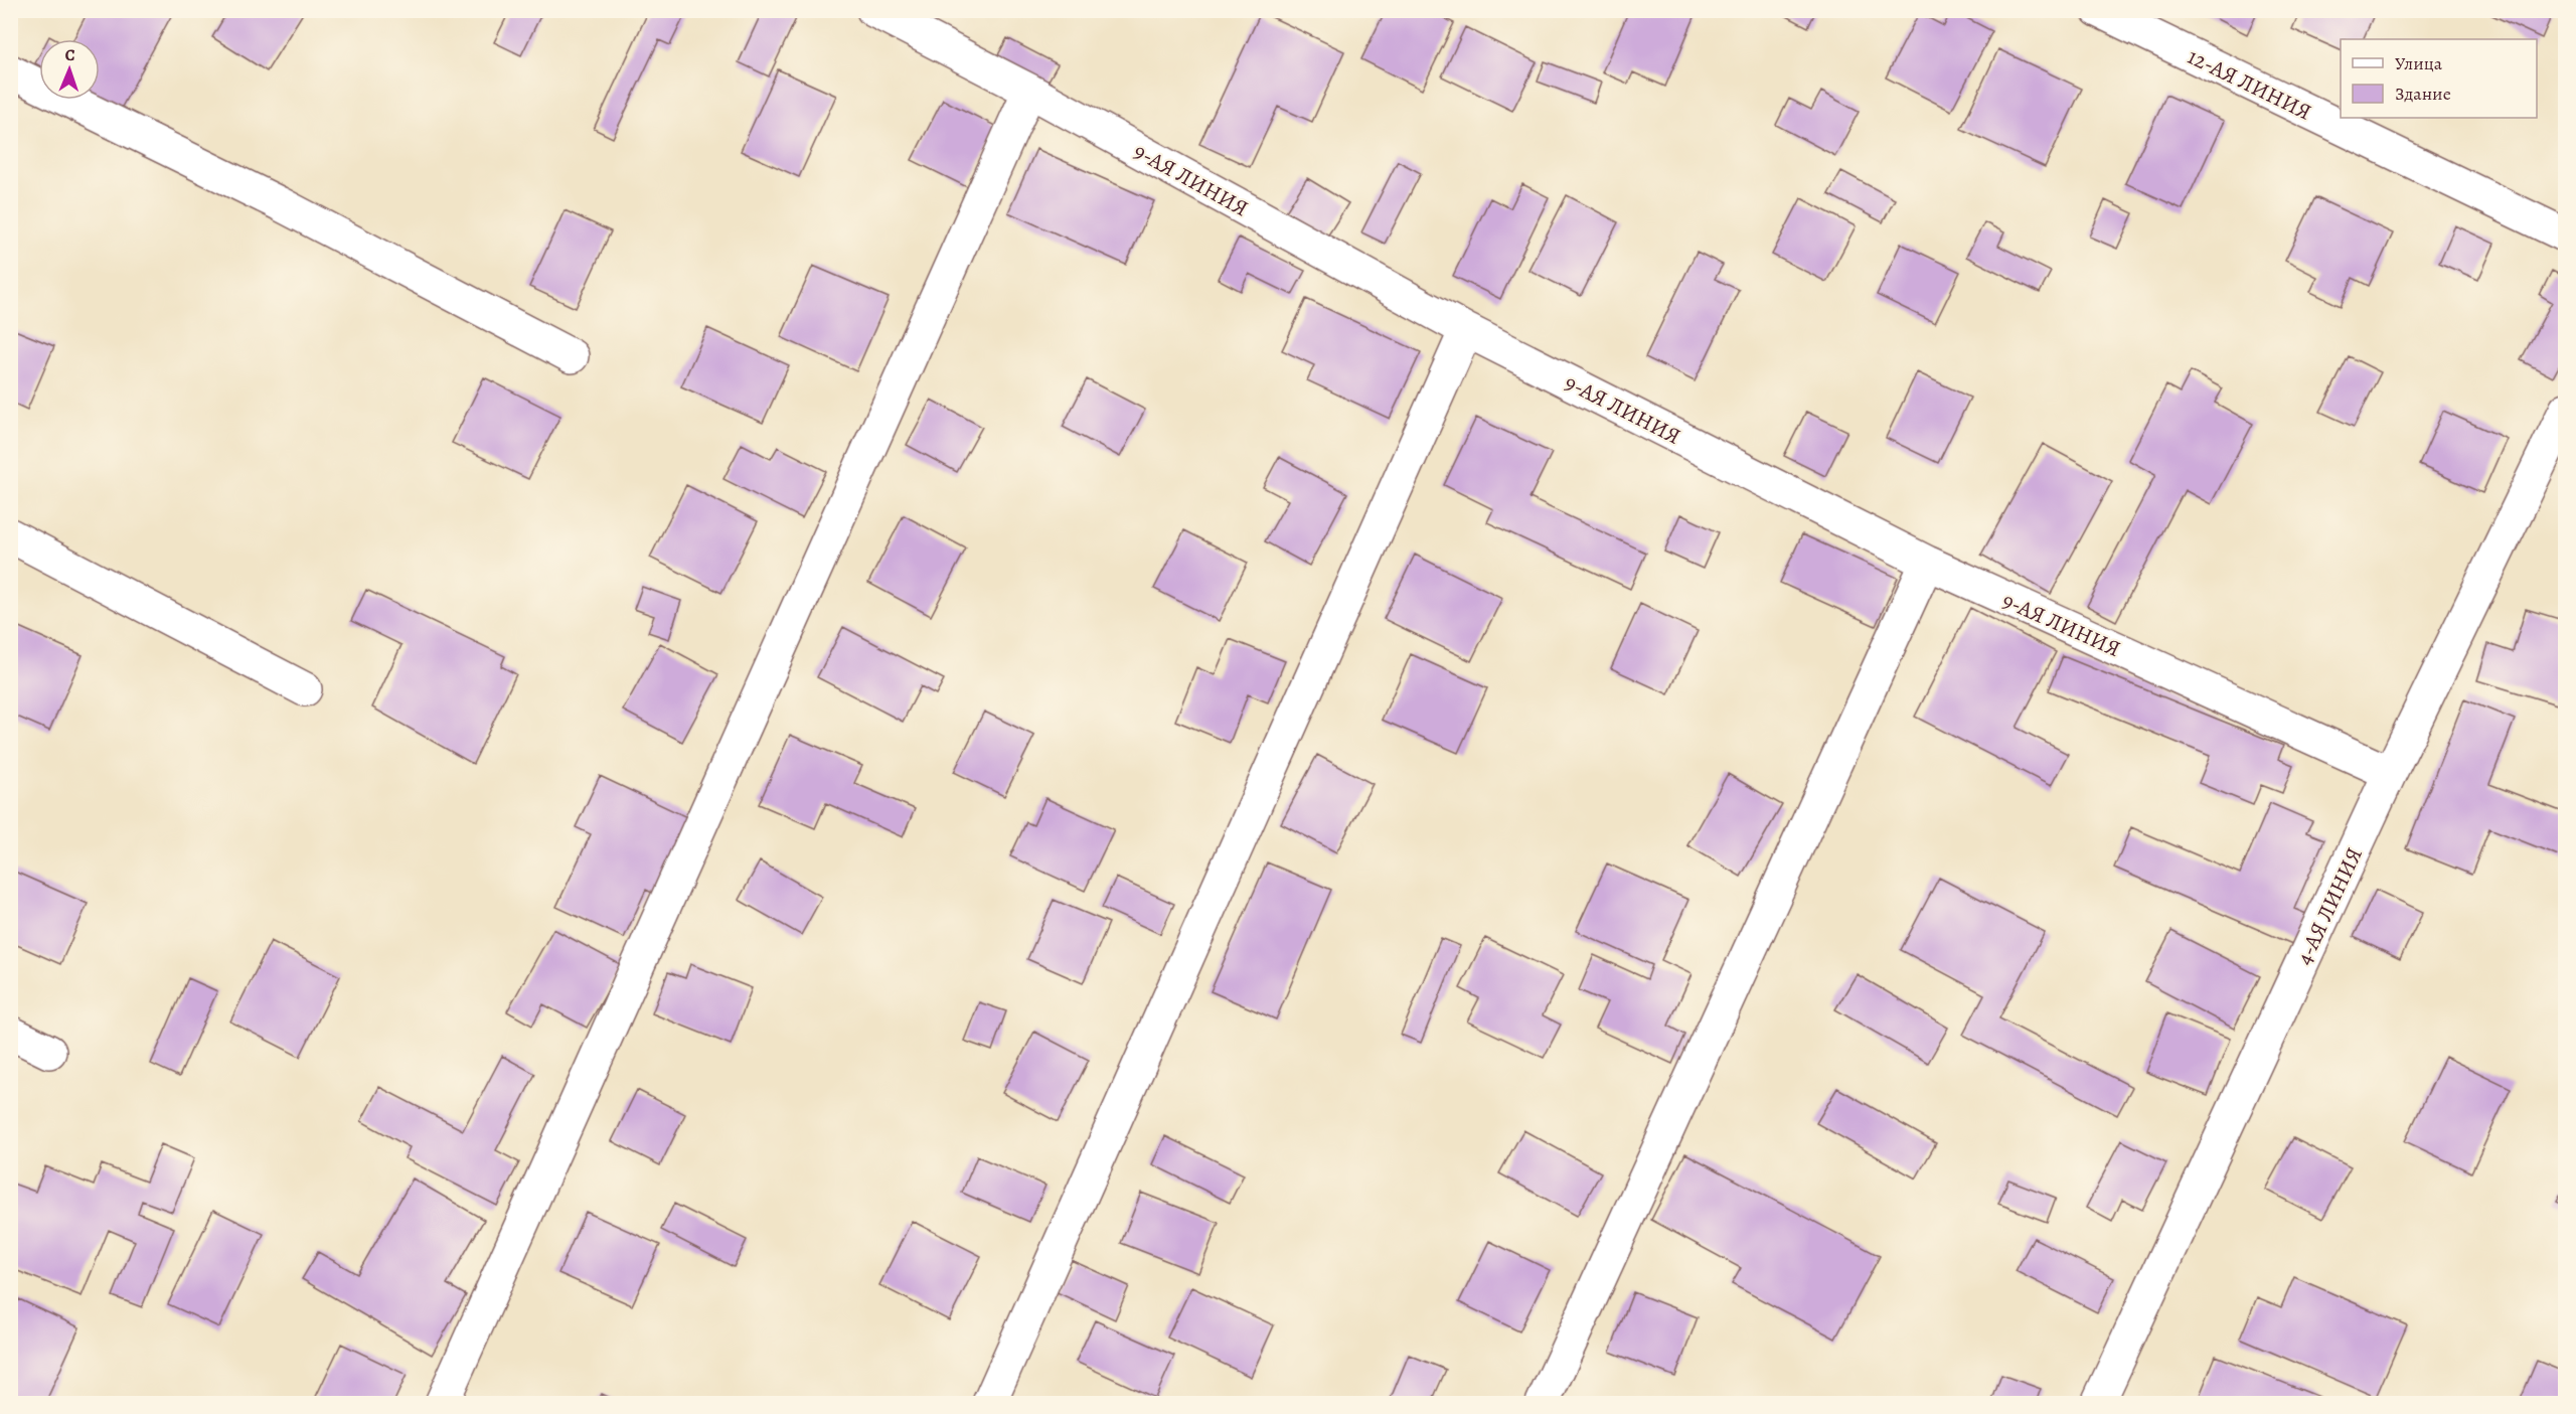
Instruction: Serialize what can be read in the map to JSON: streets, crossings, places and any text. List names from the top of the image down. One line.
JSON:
{"streets":{"street":["12-АЯ ЛИНИЯ","9-АЯ ЛИНИЯ","4-АЯ ЛИНИЯ"]},"crossings":[["9-АЯ ЛИНИЯ","4-АЯ ЛИНИЯ"]],"legend":["Улица","Здание"],"north":"top"}
